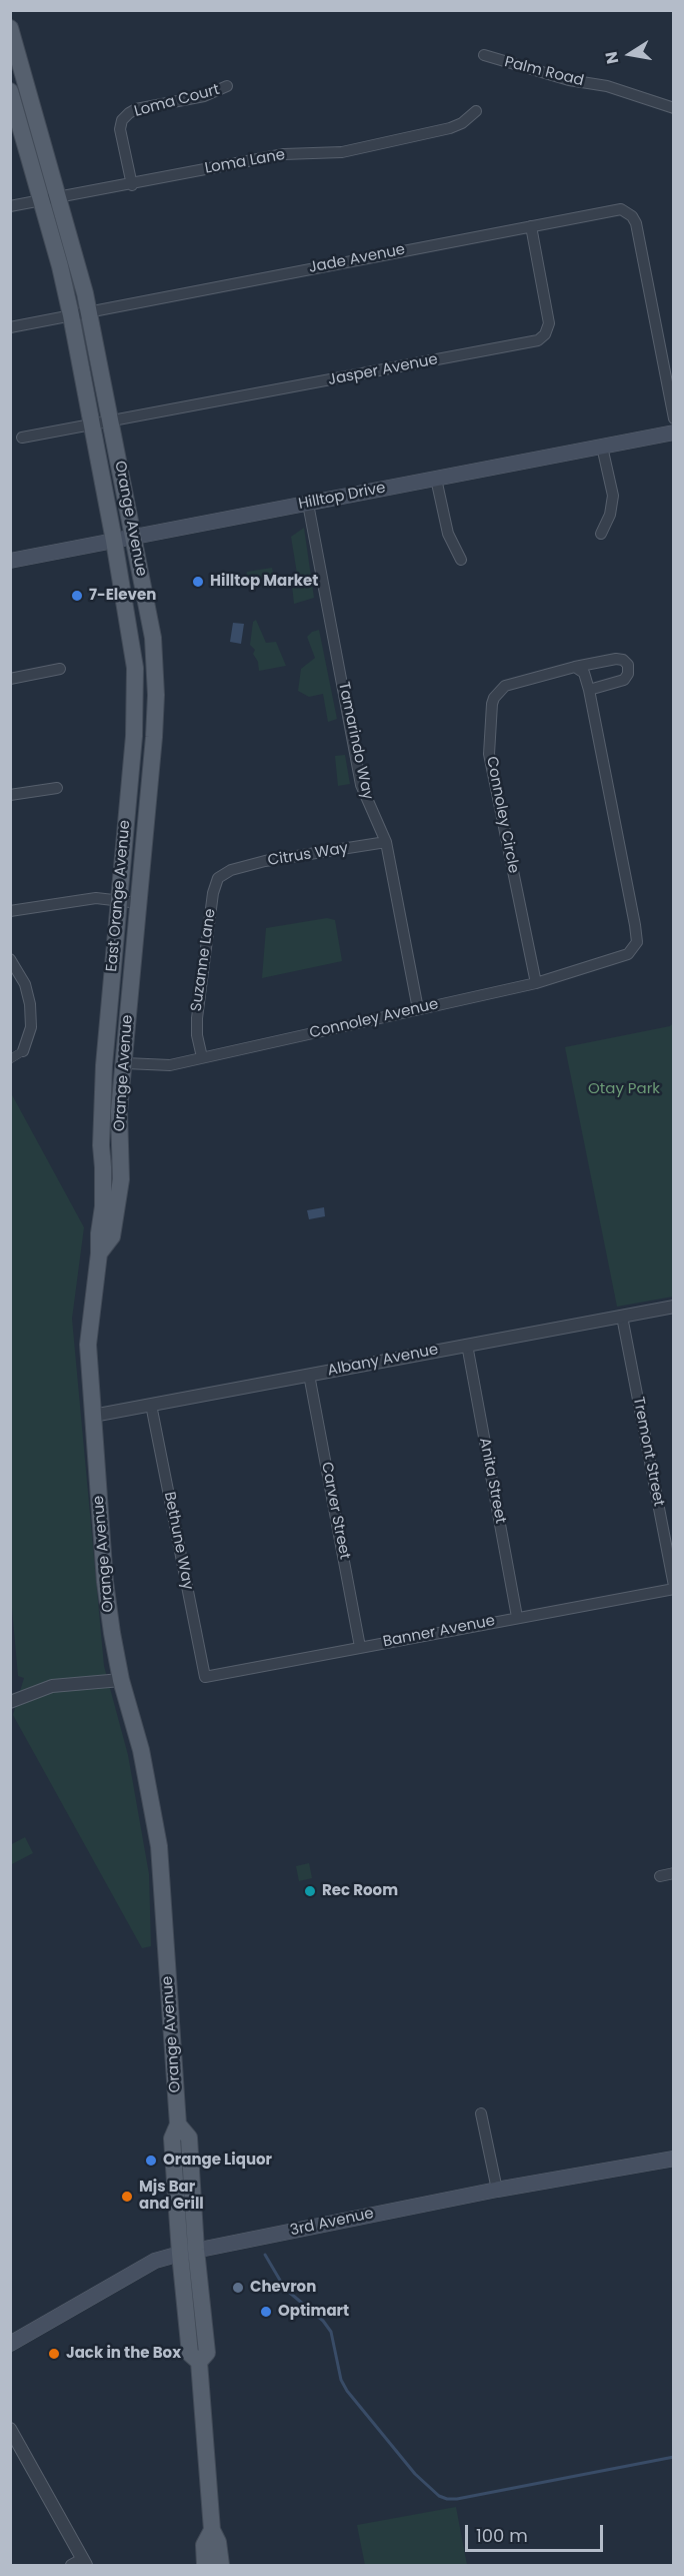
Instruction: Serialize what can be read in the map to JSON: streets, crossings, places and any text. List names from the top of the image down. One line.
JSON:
{"streets":{"main road":["Hilltop Drive","Orange Avenue","East Orange Avenue","3rd Avenue"],"street":["Palm Road","Loma Court","Loma Lane","Jade Avenue","Jasper Avenue","Tamarindo Way","Connoley Circle","Citrus Way","Suzanne Lane","Connoley Avenue","Albany Avenue","Tremont Street","Anita Street","Carver Street","Bethune Way","Banner Avenue"]},"crossings":[["Loma Court","Loma Lane"],["Loma Lane","Orange Avenue"],["Jade Avenue","Jasper Avenue"],["Jade Avenue","Orange Avenue"],["Jasper Avenue","Orange Avenue"],["Hilltop Drive","Orange Avenue"],["Hilltop Drive","Tamarindo Way"],["Hilltop Drive","East Orange Avenue"],["Orange Avenue","East Orange Avenue"],["Orange Avenue","Connoley Avenue"],["Orange Avenue","Albany Avenue"],["Orange Avenue","3rd Avenue"],["Tamarindo Way","Citrus Way"],["Tamarindo Way","Connoley Avenue"],["Connoley Circle","Connoley Avenue"],["Citrus Way","Suzanne Lane"],["Suzanne Lane","Connoley Avenue"],["Albany Avenue","Tremont Street"],["Albany Avenue","Anita Street"],["Albany Avenue","Carver Street"],["Albany Avenue","Bethune Way"],["Tremont Street","Banner Avenue"],["Anita Street","Banner Avenue"],["Carver Street","Banner Avenue"],["Bethune Way","Banner Avenue"]],"parks":["Otay Park"],"places":["Hilltop Market","7-Eleven","Rec Room","Orange Liquor","Mjs Bar and Grill","Chevron","Optimart","Jack in the Box"],"scale_bar":"100 m","north":"left"}
